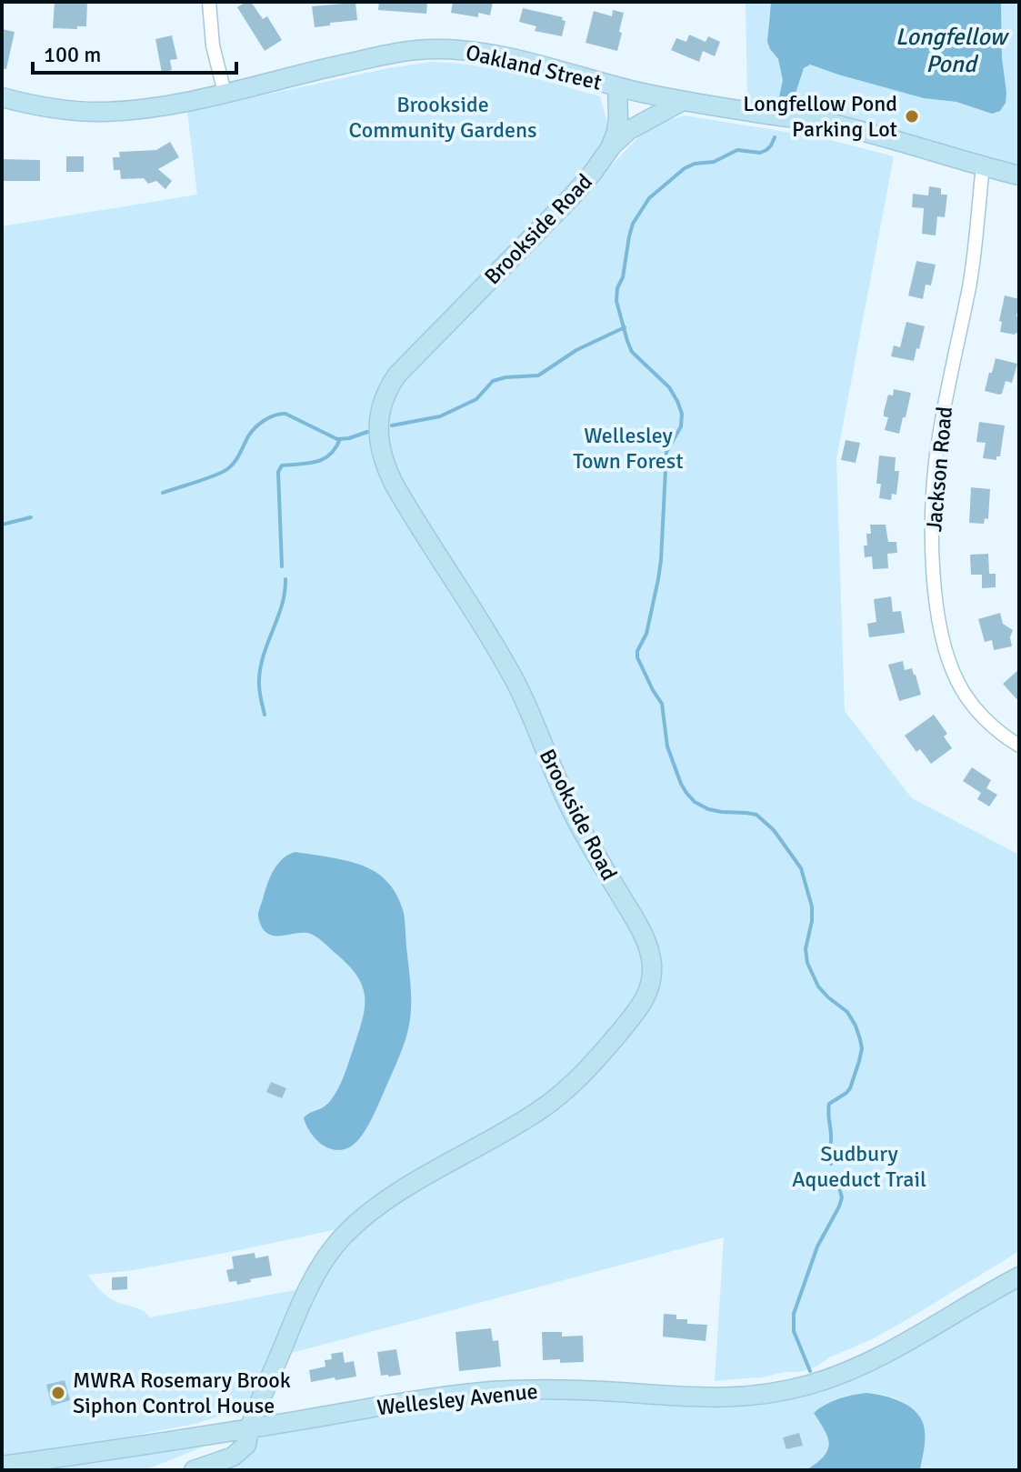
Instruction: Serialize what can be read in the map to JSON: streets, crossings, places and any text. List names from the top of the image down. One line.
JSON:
{"streets":{"street":["Oakland Street","Brookside Road","Jackson Road","Wellesley Avenue"]},"crossings":[["Oakland Street","Brookside Road"],["Oakland Street","Jackson Road"],["Brookside Road","Wellesley Avenue"]],"water":["Longfellow Pond"],"parks":["Brookside Community Gardens","Wellesley Town Forest","Sudbury Aqueduct Trail"],"places":["Longfellow Pond Parking Lot","MWRA Rosemary Brook Siphon Control House"],"scale_bar":"100 m"}
